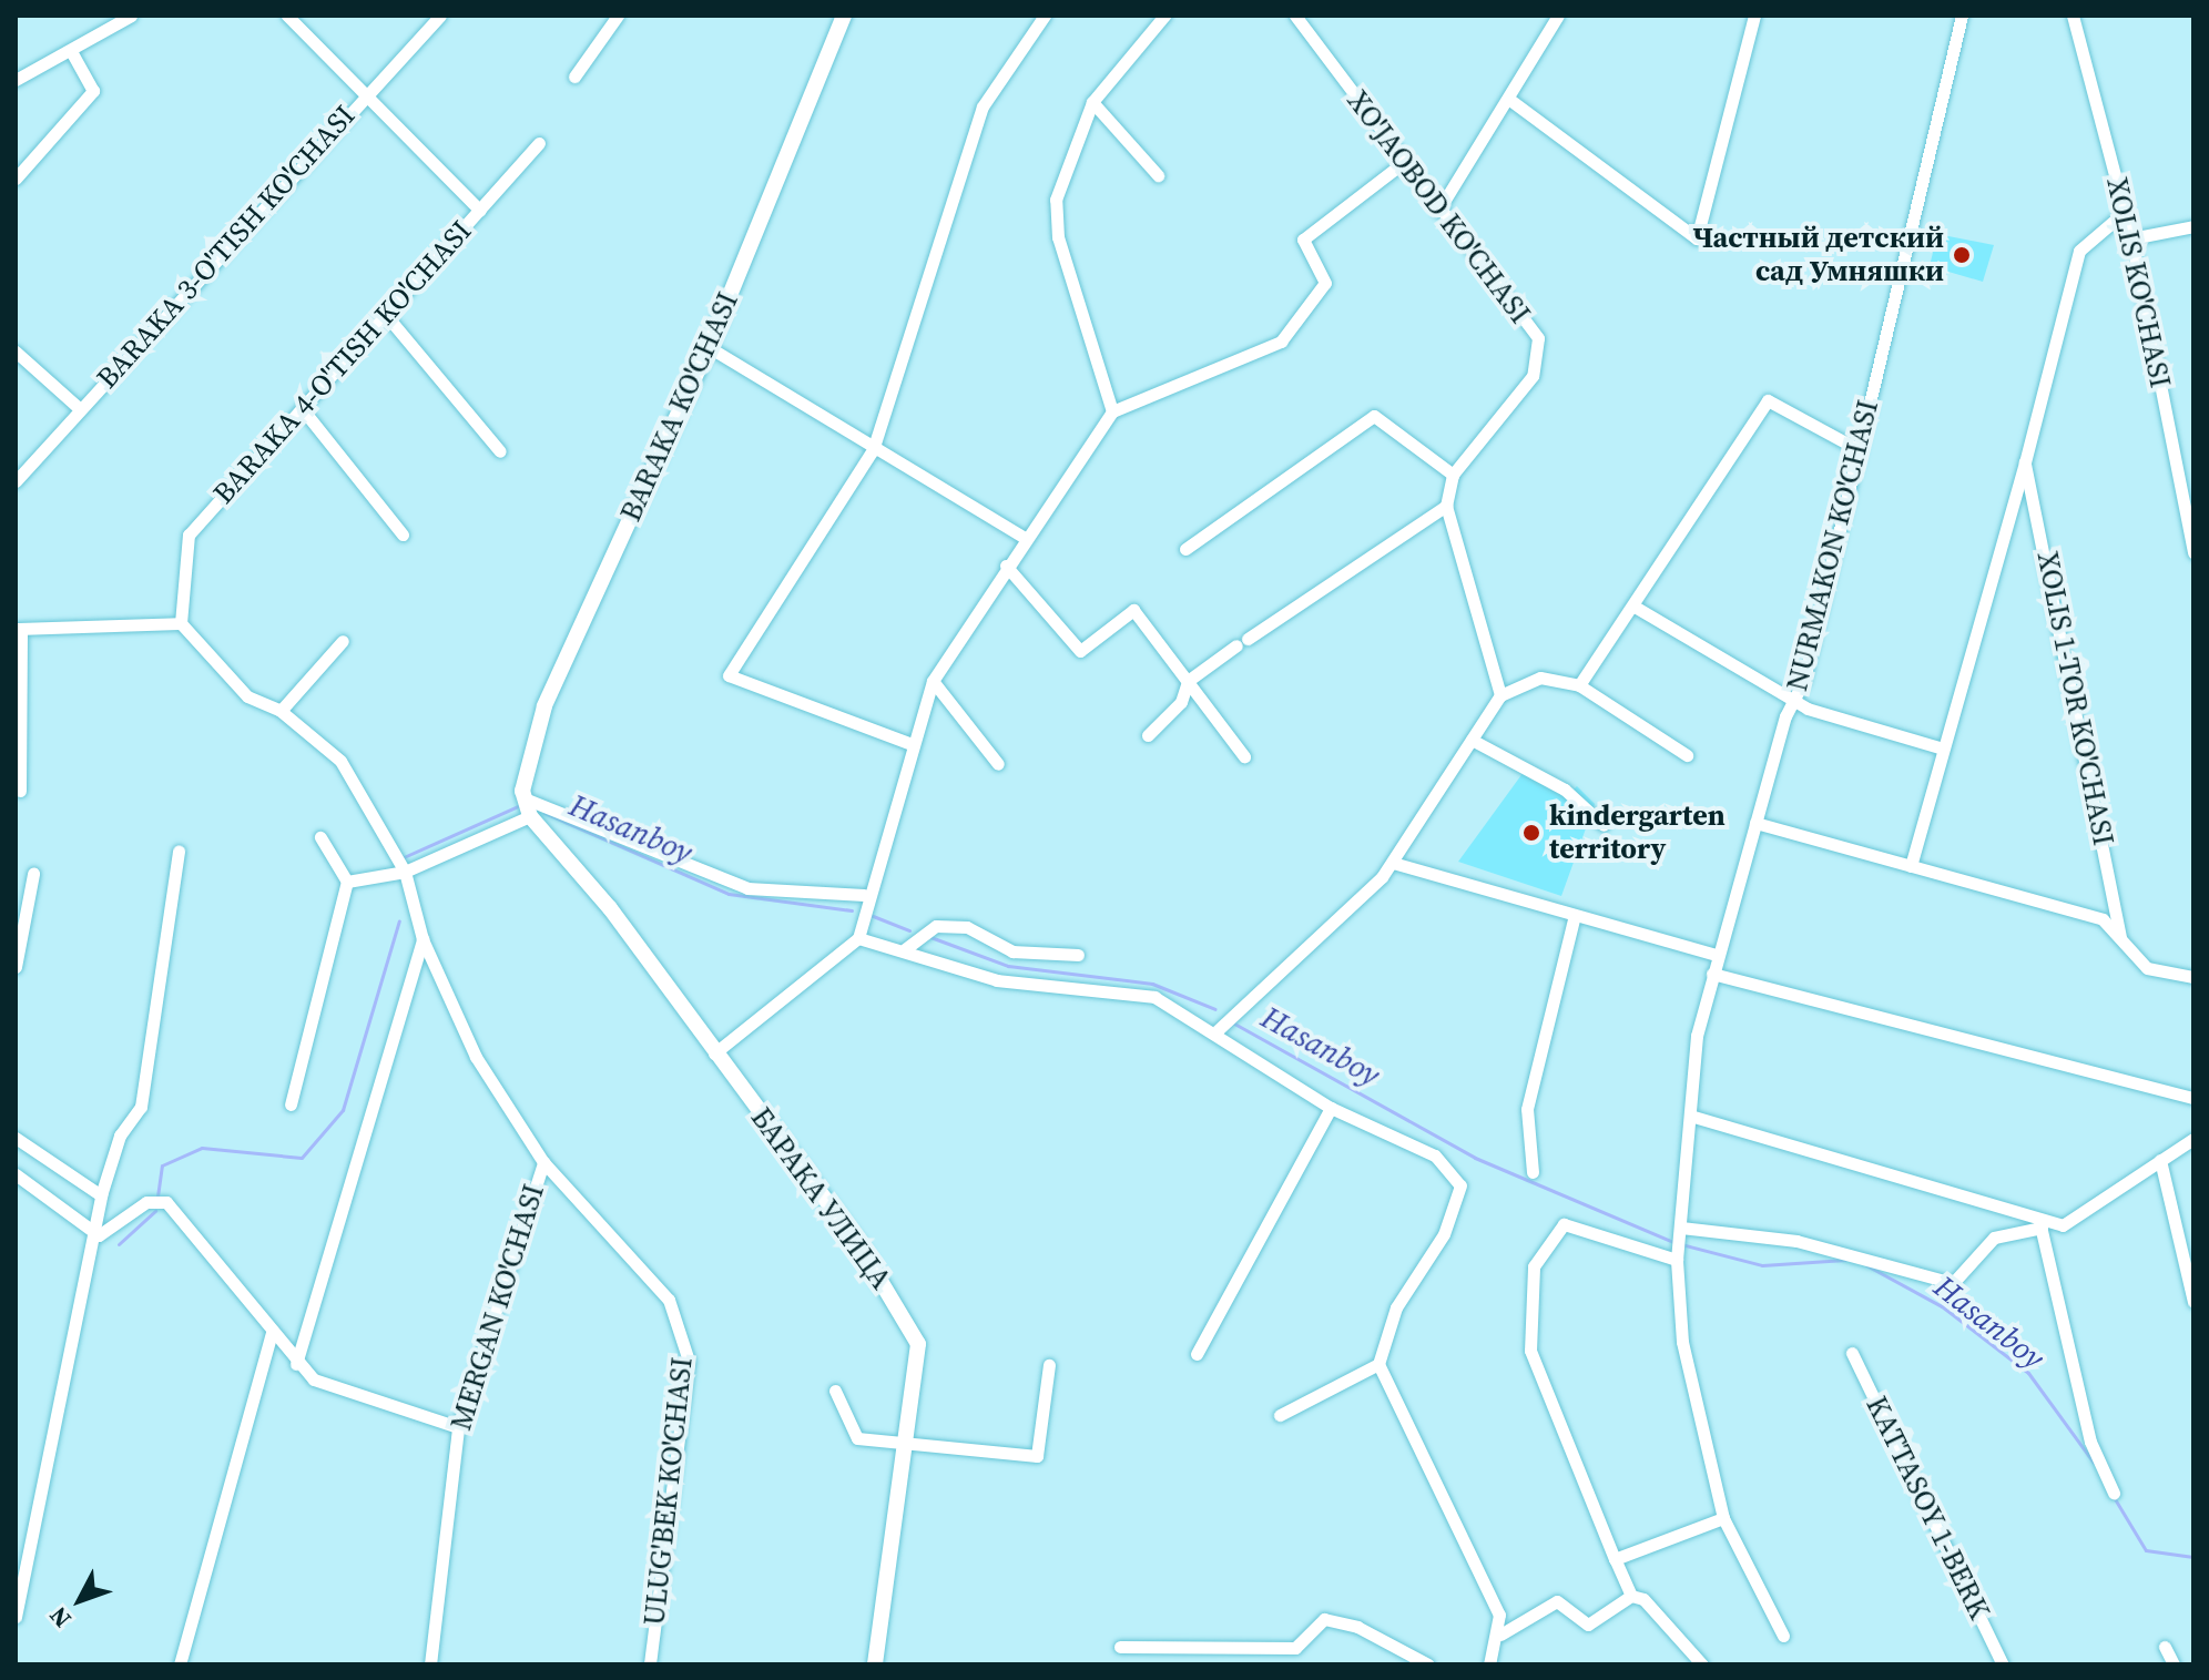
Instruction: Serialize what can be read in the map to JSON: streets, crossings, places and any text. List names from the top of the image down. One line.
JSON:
{"streets":{"main road":["BARAKA KO'CHASI","БАРАКА УЛИЦА"],"street":["XO'JAOBOD KO'CHASI","BARAKA 3-O'TISH KO'CHASI","XOLIS KO'CHASI","BARAKA 4-O'TISH KO'CHASI","NURMAKON KO'CHASI","XOLIS 1-TOR KO'CHASI","MERGAN KO'CHASI","ULUG'BEK KO'CHASI","KATTASOY 1-BERK"]},"crossings":[["BARAKA 3-O'TISH KO'CHASI","BARAKA 4-O'TISH KO'CHASI"],["XOLIS KO'CHASI","XOLIS 1-TOR KO'CHASI"],["BARAKA KO'CHASI","БАРАКА УЛИЦА"],["MERGAN KO'CHASI","ULUG'BEK KO'CHASI"]],"water":["Hasanboy"],"places":["Частный детский сад Умняшки","kindergarten territory"],"north":"bottom left"}
